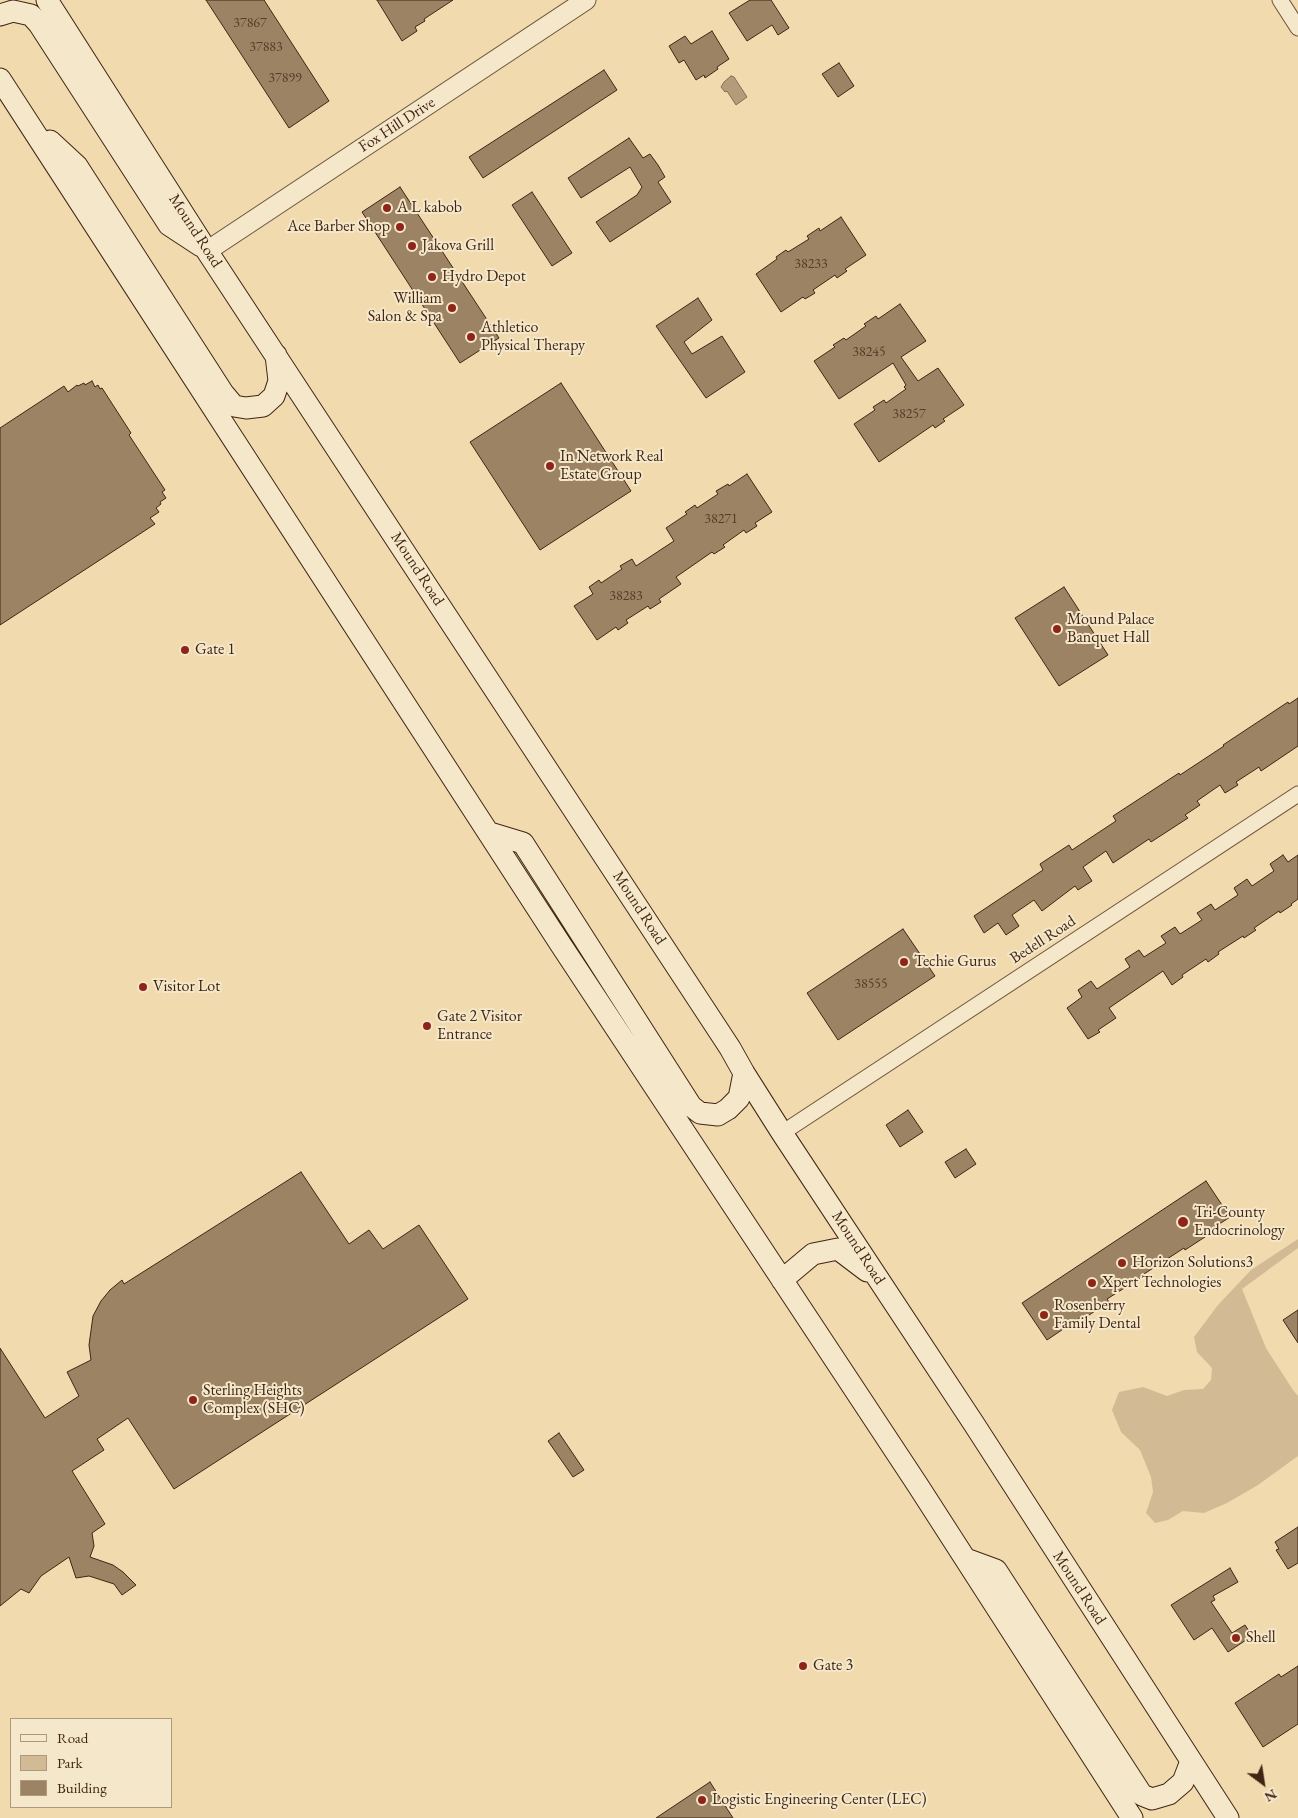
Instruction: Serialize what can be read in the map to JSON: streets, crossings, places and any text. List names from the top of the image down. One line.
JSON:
{"streets":{"main road":["Mound Road"],"street":["Fox Hill Drive","Bedell Road"]},"crossings":[["Fox Hill Drive","Mound Road"],["Mound Road","Bedell Road"]],"places":["A L kabob","Ace Barber Shop","Jakova Grill","Hydro Depot","William Salon & Spa","Athletico Physical Therapy","In Network Real Estate Group","Mound Palace Banquet Hall","Gate 1","Techie Gurus","Visitor Lot","Gate 2 Visitor Entrance","Tri-County Endocrinology","Horizon Solutions3","Xpert Technologies","Rosenberry Family Dental","Sterling Heights Complex (SHC)","Shell","Gate 3","Logistic Engineering Center (LEC)"],"house_numbers":["37867","37883","37899","38233","38245","38257","38271","38283","38555"],"legend":["Road","Park","Building"],"north":"bottom right"}
